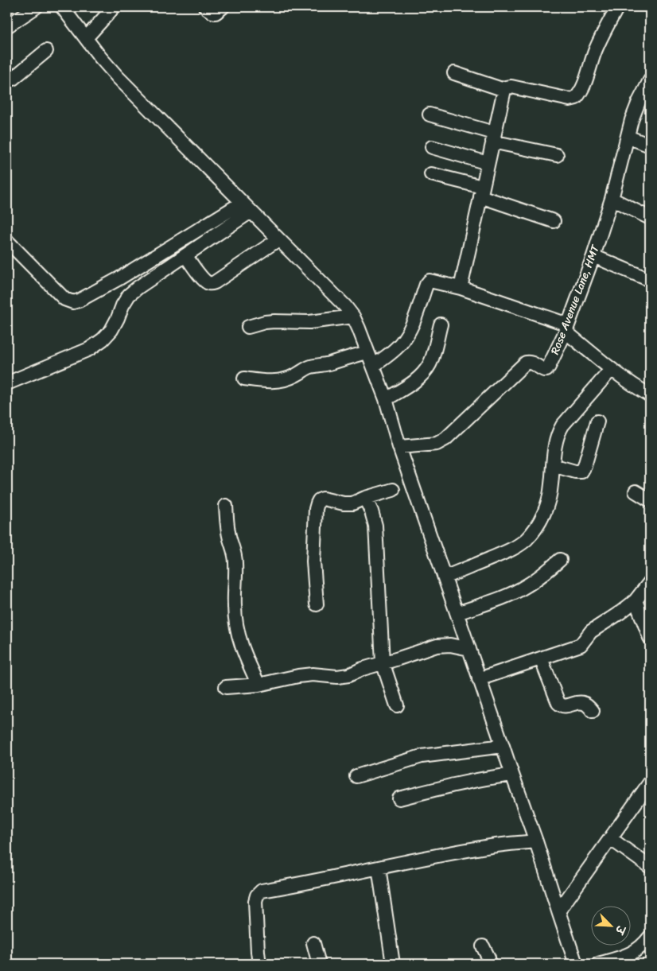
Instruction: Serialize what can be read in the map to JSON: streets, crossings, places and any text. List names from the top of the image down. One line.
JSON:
{"streets":{"street":["Rose Avenue Lane, HMT"]},"north":"bottom right"}
